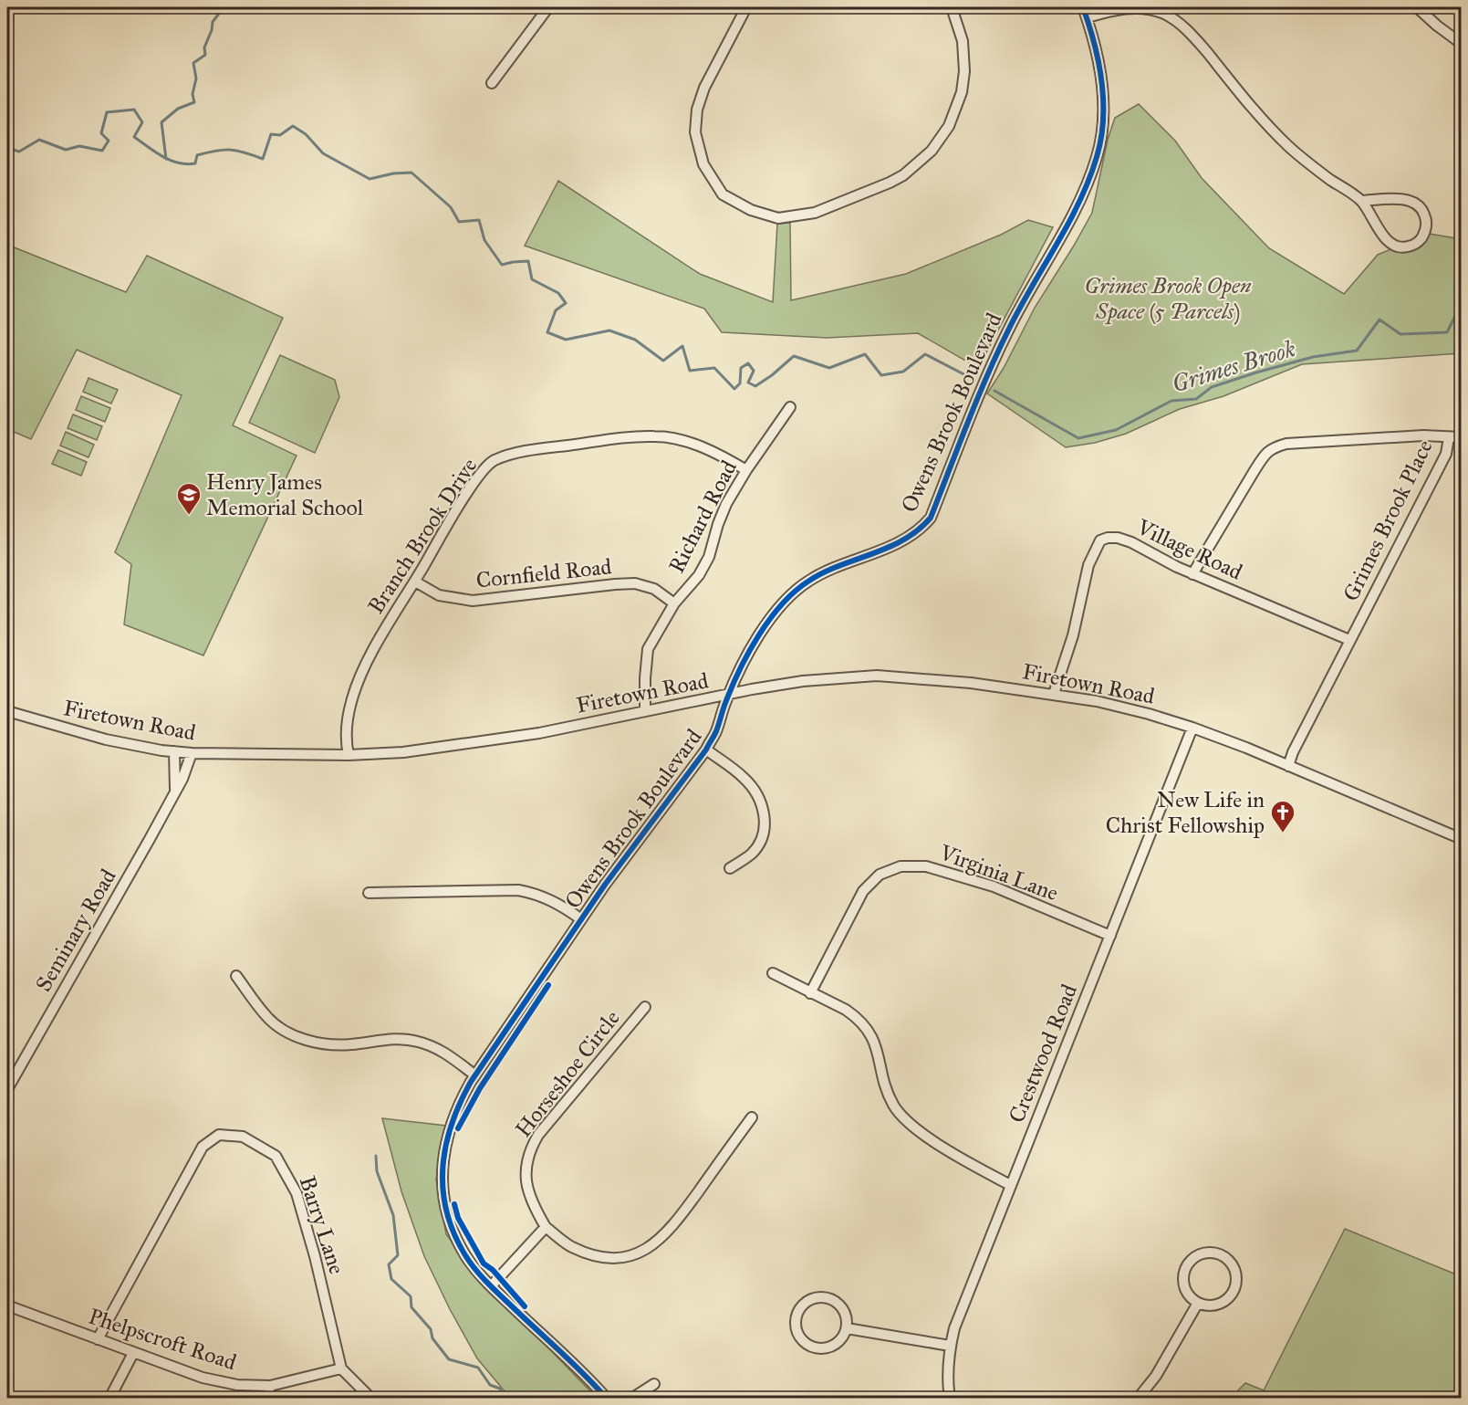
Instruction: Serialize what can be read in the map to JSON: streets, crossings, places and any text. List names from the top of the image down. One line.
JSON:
{"streets":{"street":["Owens Brook Boulevard","Richard Road","Grimes Brook Place","Branch Brook Drive","Village Road","Cornfield Road","Firetown Road","Virginia Lane","Seminary Road","Crestwood Road","Horseshoe Circle","Barry Lane","Phelpscroft Road"]},"crossings":[["Owens Brook Boulevard","Firetown Road"],["Richard Road","Branch Brook Drive"],["Richard Road","Cornfield Road"],["Richard Road","Firetown Road"],["Grimes Brook Place","Village Road"],["Grimes Brook Place","Firetown Road"],["Branch Brook Drive","Cornfield Road"],["Branch Brook Drive","Firetown Road"],["Village Road","Firetown Road"],["Firetown Road","Seminary Road"],["Firetown Road","Crestwood Road"],["Virginia Lane","Crestwood Road"],["Barry Lane","Phelpscroft Road"]],"water":["Grimes Brook"],"parks":["Grimes Brook Open Space (5 Parcels)"],"places":{"school or university":["Henry James Memorial School"],"church":["New Life in Christ Fellowship"]}}
